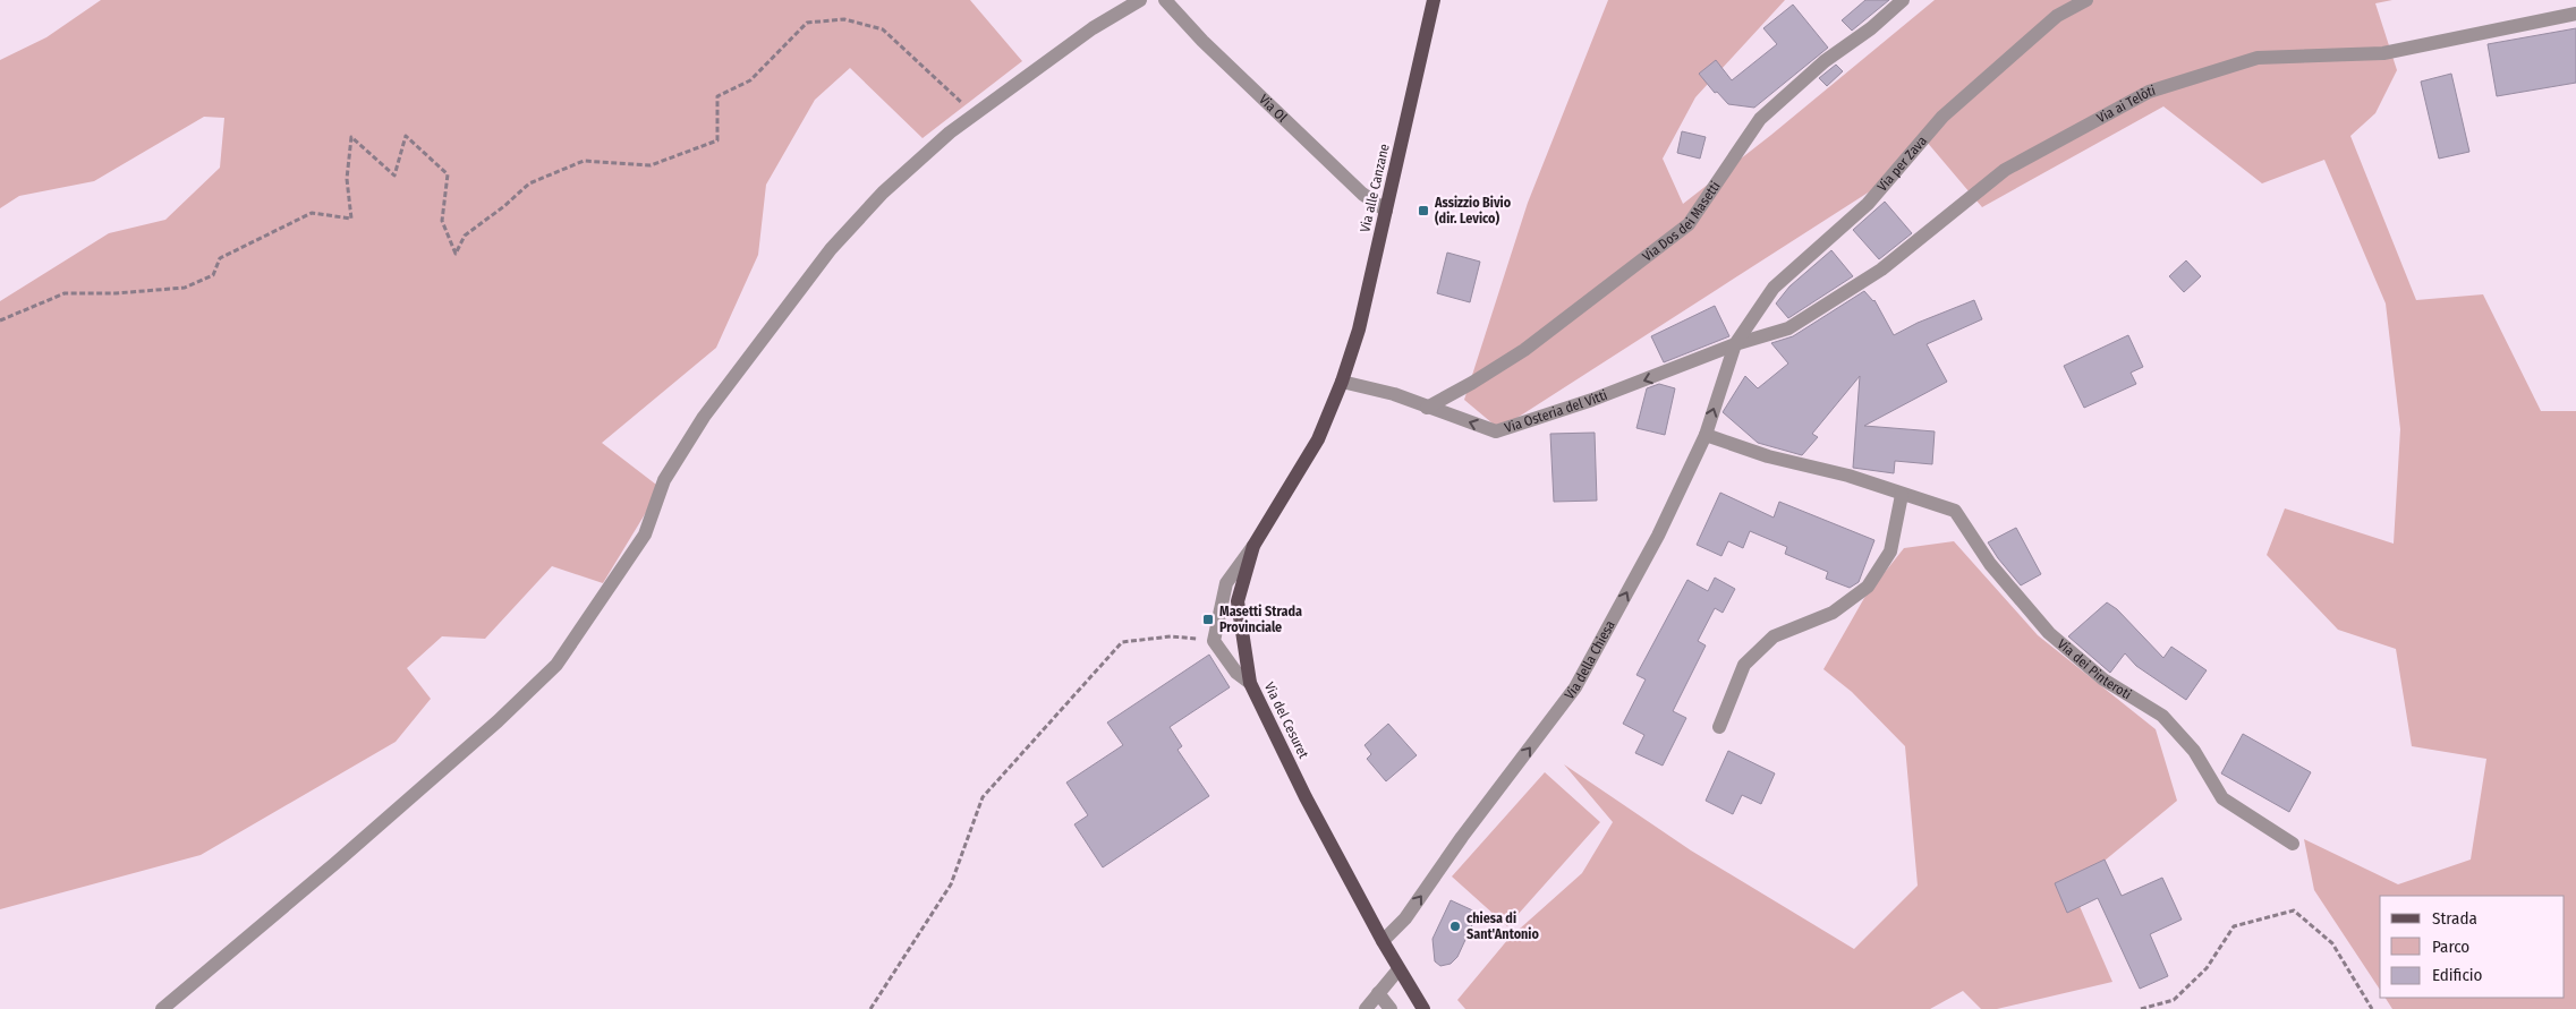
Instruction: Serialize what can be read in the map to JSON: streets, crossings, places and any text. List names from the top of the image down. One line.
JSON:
{"streets":{"main road":["Via alle Canzane","Via del Cesuret"],"street":["Via ai Telòti","Via Ol","Via per Zava","Via Dos dei Masetti","Via Osteria del Vitti","Via della Chiesa","Via dei Pinteroti"]},"crossings":[["Via ai Telòti","Via per Zava"],["Via ai Telòti","Via Osteria del Vitti"],["Via ai Telòti","Via della Chiesa"],["Via Ol","Via alle Canzane"],["Via per Zava","Via Osteria del Vitti"],["Via per Zava","Via della Chiesa"],["Via alle Canzane","Via Osteria del Vitti"],["Via alle Canzane","Via del Cesuret"],["Via Dos dei Masetti","Via Osteria del Vitti"],["Via Osteria del Vitti","Via della Chiesa"],["Via Osteria del Vitti","Via del Cesuret"],["Via della Chiesa","Via dei Pinteroti"],["Via della Chiesa","Via del Cesuret"]],"one_way":["Via Osteria del Vitti","Via della Chiesa"],"places":{"transit":["Assizzio Bivio (dir. Levico)","Masetti Strada Provinciale"],"other":["chiesa di Sant'Antonio"]},"legend":["Strada","Parco","Edificio"]}
